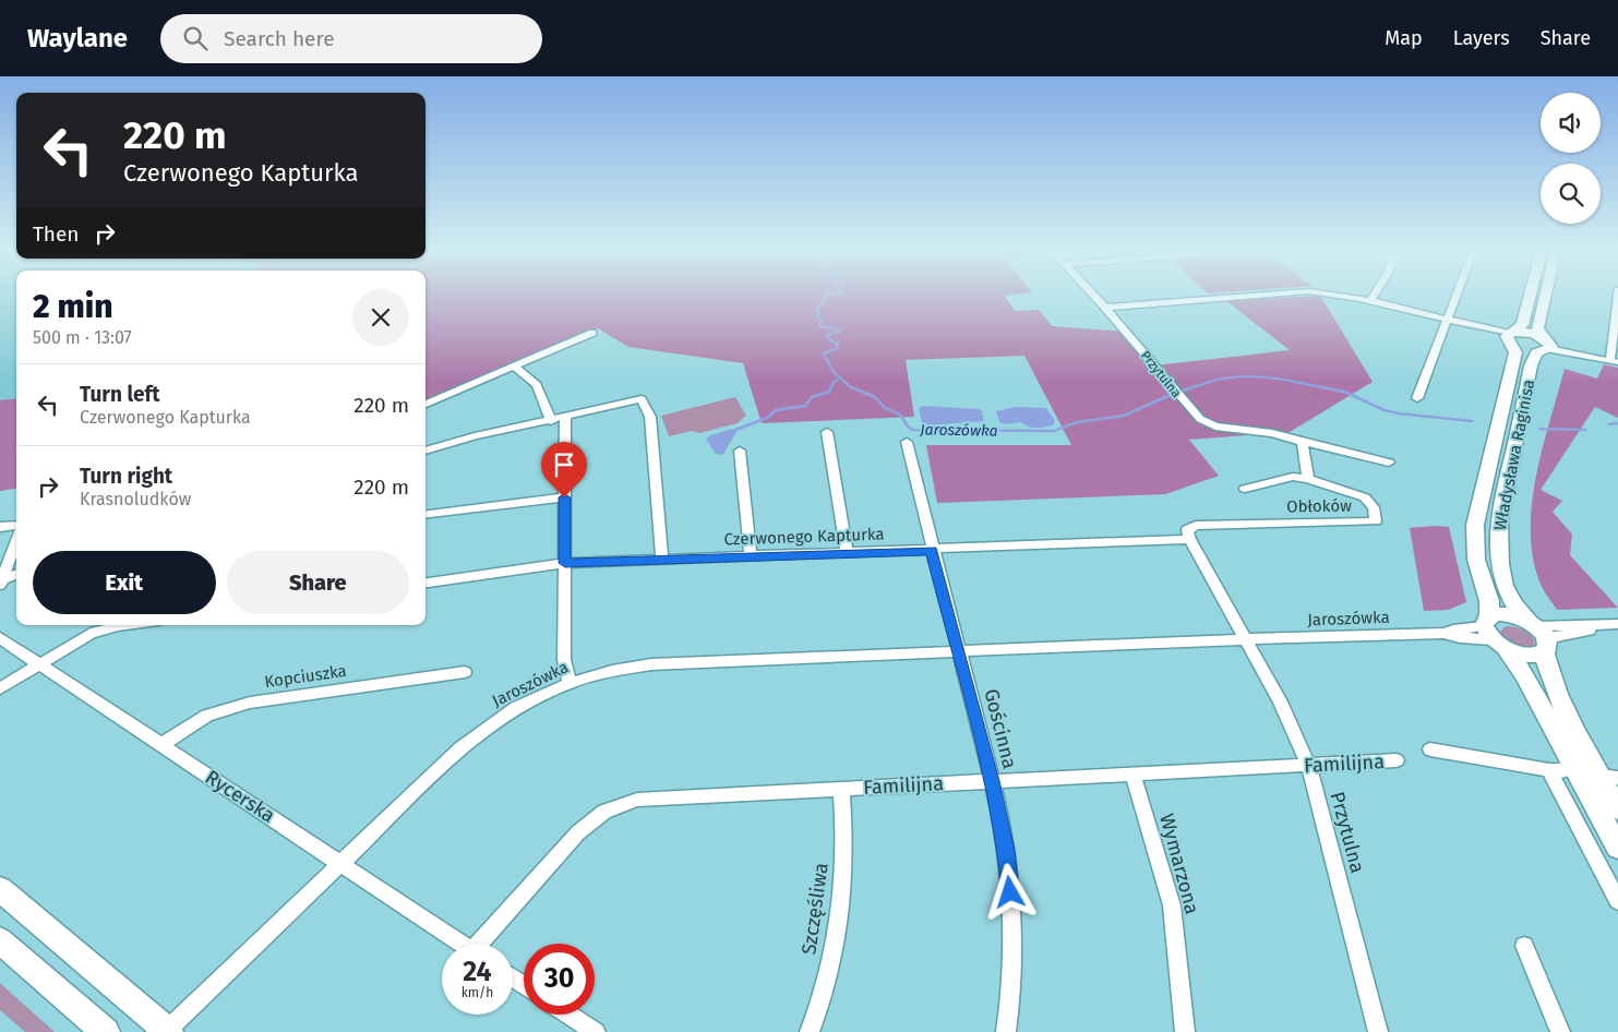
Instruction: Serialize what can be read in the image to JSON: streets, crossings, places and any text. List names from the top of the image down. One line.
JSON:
{"streets":{"main road":["Władysława Raginisa"],"street":["Przytulna","Obłoków","Czerwonego Kapturka","Jaroszówka","Kopciuszka","Gościnna","Familijna","Rycerska","Wymarzona","Szczęśliwa"]},"crossings":[["Przytulna","Obłoków"],["Przytulna","Czerwonego Kapturka"],["Przytulna","Jaroszówka"],["Przytulna","Familijna"],["Władysława Raginisa","Jaroszówka"],["Obłoków","Czerwonego Kapturka"],["Czerwonego Kapturka","Gościnna"],["Jaroszówka","Gościnna"],["Jaroszówka","Rycerska"],["Kopciuszka","Rycerska"],["Gościnna","Familijna"],["Familijna","Wymarzona"],["Familijna","Szczęśliwa"]],"water":["Jaroszówka"],"page":{"header":"Waylane","search":"Search here","nav":["Map","Layers","Share"],"turn":["220 m","Czerwonego Kapturka"],"then":"Then","heading":["2 min","500 m · 13:07"],"list":[{"name":"Turn left","note":"Czerwonego Kapturka","value":"220 m"},{"name":"Turn right","note":"Krasnoludków","value":"220 m"}],"buttons":["Exit","Share"],"speed":"24 km/h","limit":"30"}}
